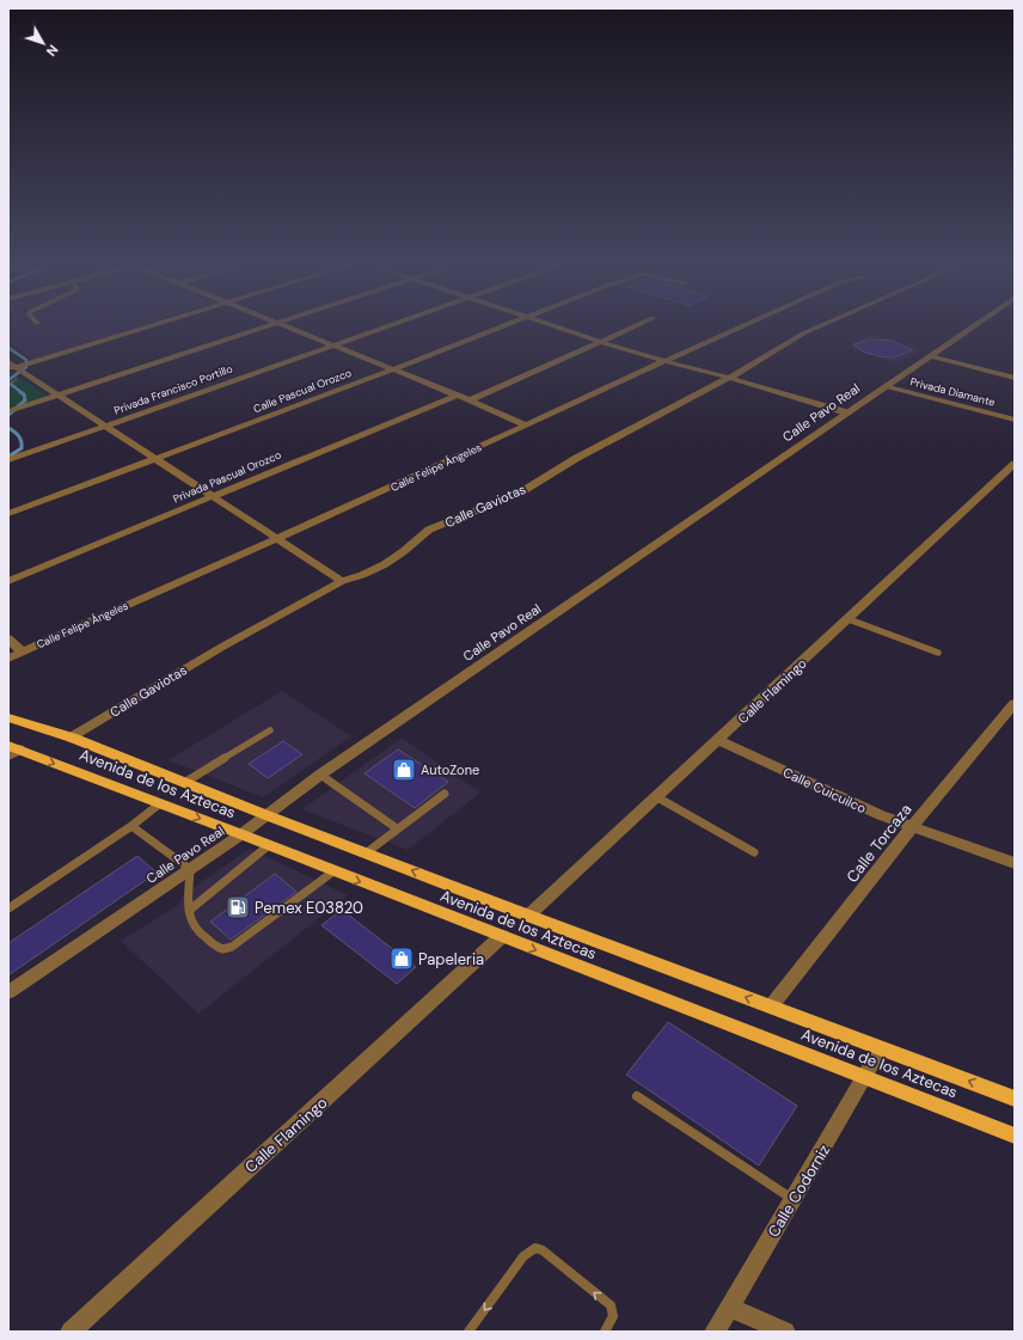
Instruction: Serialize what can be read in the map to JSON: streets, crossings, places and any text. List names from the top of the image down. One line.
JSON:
{"streets":{"main road":["Avenida de los Aztecas"],"street":["Privada Francisco Portillo","Calle Pascual Orozco","Privada Diamante","Calle Pavo Real","Calle Felipe Ángeles","Privada Pascual Orozco","Calle Gaviotas","Calle Flamingo","Calle Cuicuilco","Calle Torcaza","Calle Codorniz"]},"crossings":[["Privada Diamante","Calle Pavo Real"],["Calle Pavo Real","Avenida de los Aztecas"],["Calle Gaviotas","Avenida de los Aztecas"],["Calle Flamingo","Avenida de los Aztecas"],["Calle Flamingo","Calle Cuicuilco"],["Avenida de los Aztecas","Calle Torcaza"],["Avenida de los Aztecas","Calle Codorniz"],["Calle Cuicuilco","Calle Torcaza"]],"places":{"shop":["AutoZone","Papeleria"],"fuel station":["Pemex E03820"]},"north":"bottom right"}
